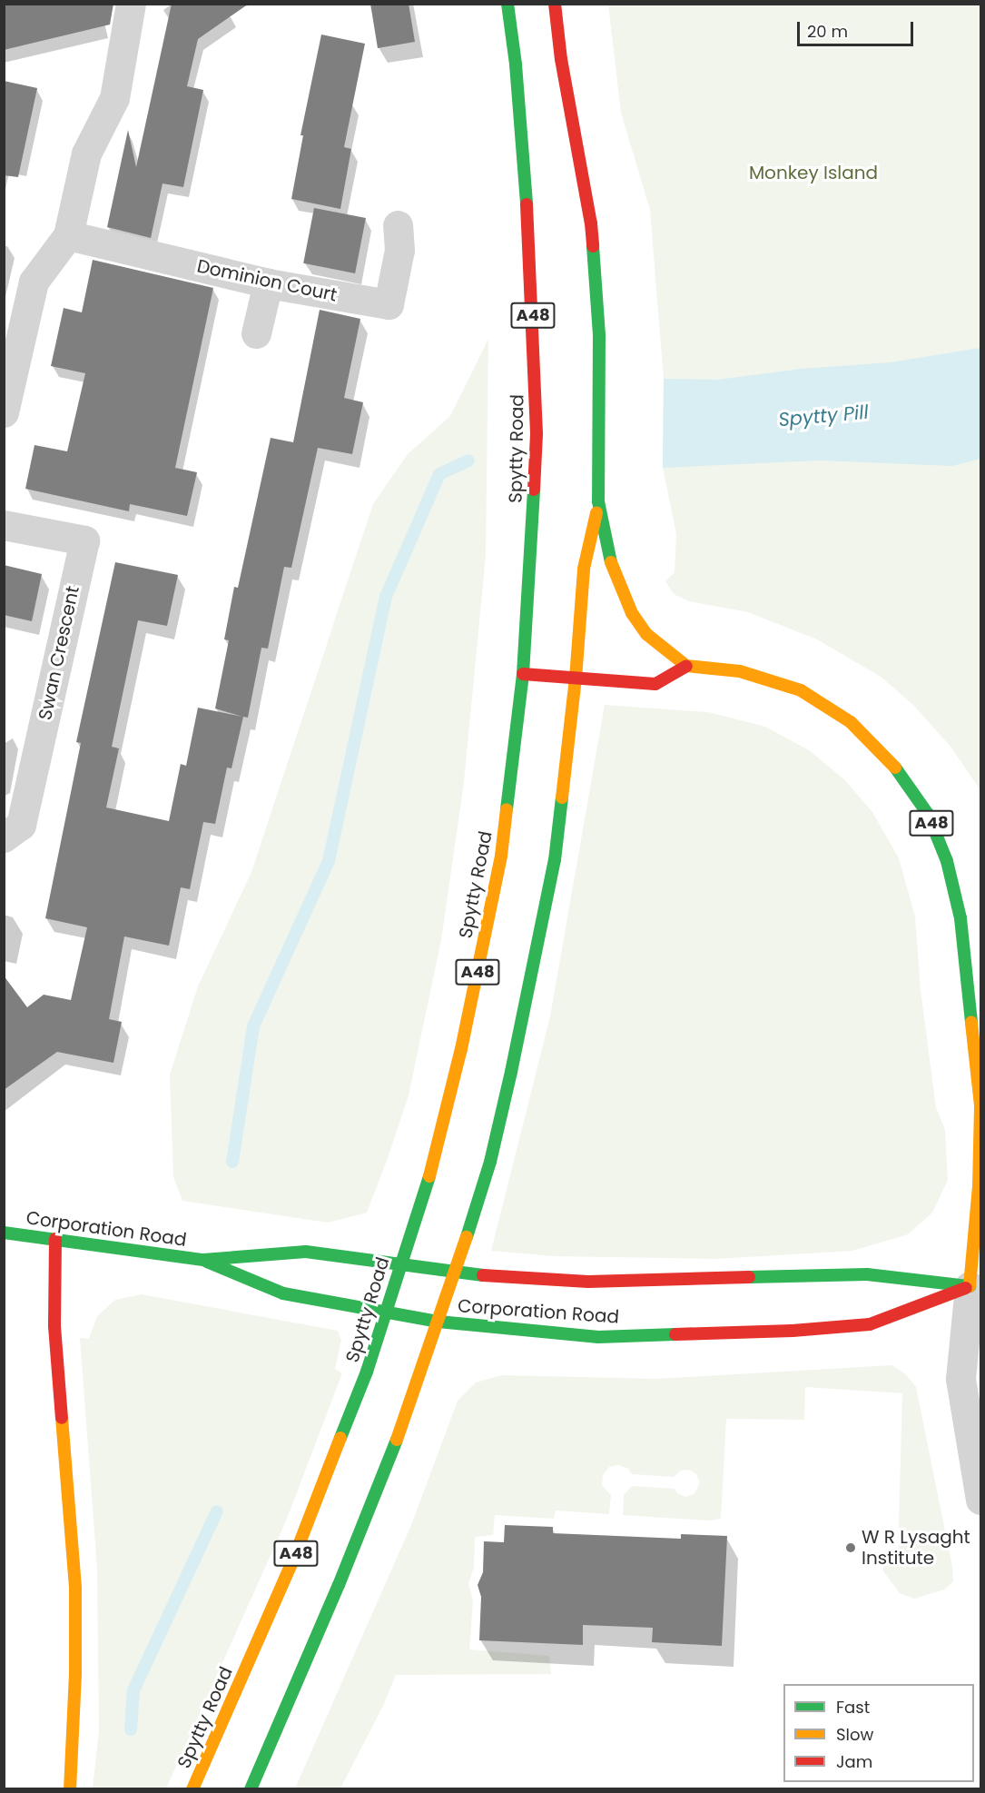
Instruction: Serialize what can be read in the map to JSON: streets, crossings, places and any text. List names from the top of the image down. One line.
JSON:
{"streets":{"main road":["A48","Spytty Road","Corporation Road"],"street":["Dominion Court","Swan Crescent"]},"crossings":[["A48","Corporation Road"],["Spytty Road","Corporation Road"]],"water":["Spytty Pill"],"parks":["Monkey Island"],"places":["W R Lysaght Institute"],"legend":["Fast","Slow","Jam"],"scale_bar":"20 m"}
